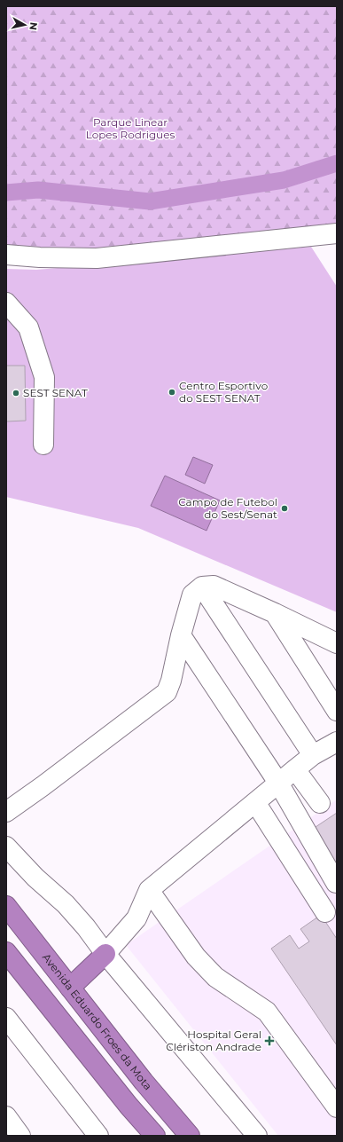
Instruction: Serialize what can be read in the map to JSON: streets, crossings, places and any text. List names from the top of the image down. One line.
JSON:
{"streets":{"highway":["Avenida Eduardo Froes da Mota"]},"parks":["Parque Linear Lopes Rodrigues"],"places":{"other":["Centro Esportivo do SEST SENAT","SEST SENAT","Campo de Futebol do Sest/Senat"],"health":["Hospital Geral Clériston Andrade"]},"north":"right"}
